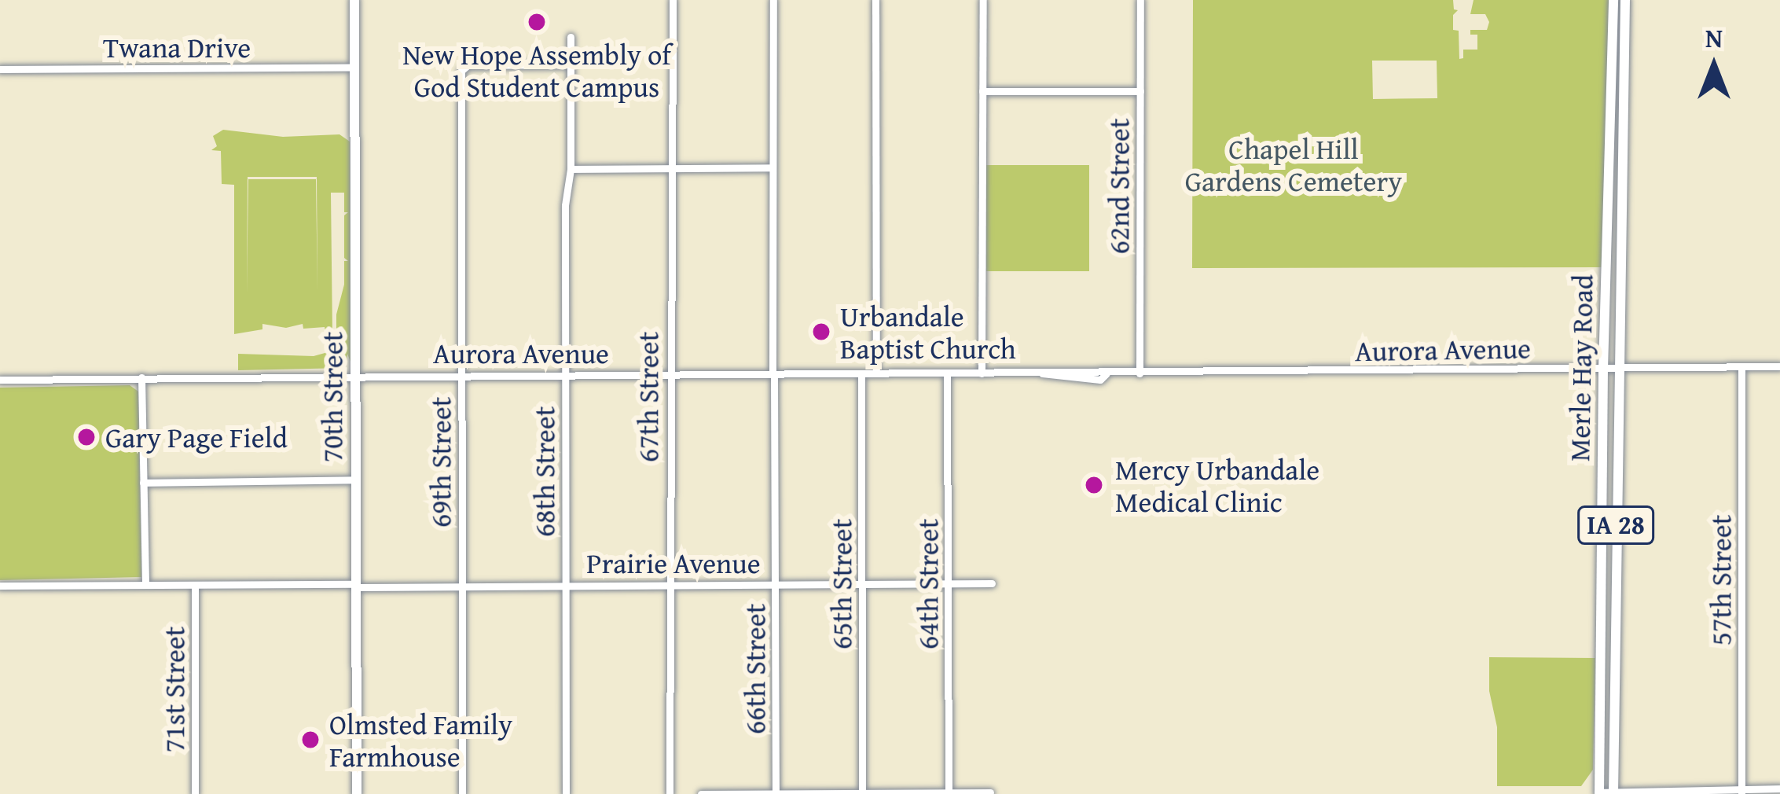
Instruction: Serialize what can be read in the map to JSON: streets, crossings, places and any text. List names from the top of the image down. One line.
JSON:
{"streets":{"main road":["Merle Hay Road","70th Street","IA 28"],"street":["Twana Drive","62nd Street","Aurora Avenue","67th Street","69th Street","68th Street","Prairie Avenue","57th Street","65th Street","64th Street","66th Street","71st Street"]},"crossings":[["Twana Drive","70th Street"],["62nd Street","Aurora Avenue"],["Aurora Avenue","Merle Hay Road"],["Aurora Avenue","70th Street"],["Aurora Avenue","67th Street"],["Aurora Avenue","69th Street"],["Aurora Avenue","68th Street"],["Aurora Avenue","57th Street"],["Aurora Avenue","65th Street"],["Aurora Avenue","64th Street"],["Aurora Avenue","66th Street"],["70th Street","Prairie Avenue"],["67th Street","Prairie Avenue"],["69th Street","68th Street"],["69th Street","Prairie Avenue"],["68th Street","Prairie Avenue"],["Prairie Avenue","65th Street"],["Prairie Avenue","64th Street"],["Prairie Avenue","66th Street"],["Prairie Avenue","71st Street"]],"parks":["Chapel Hill Gardens Cemetery"],"places":["New Hope Assembly of God Student Campus","Urbandale Baptist Church","Gary Page Field","Mercy Urbandale Medical Clinic","Olmsted Family Farmhouse"],"north":"top"}
